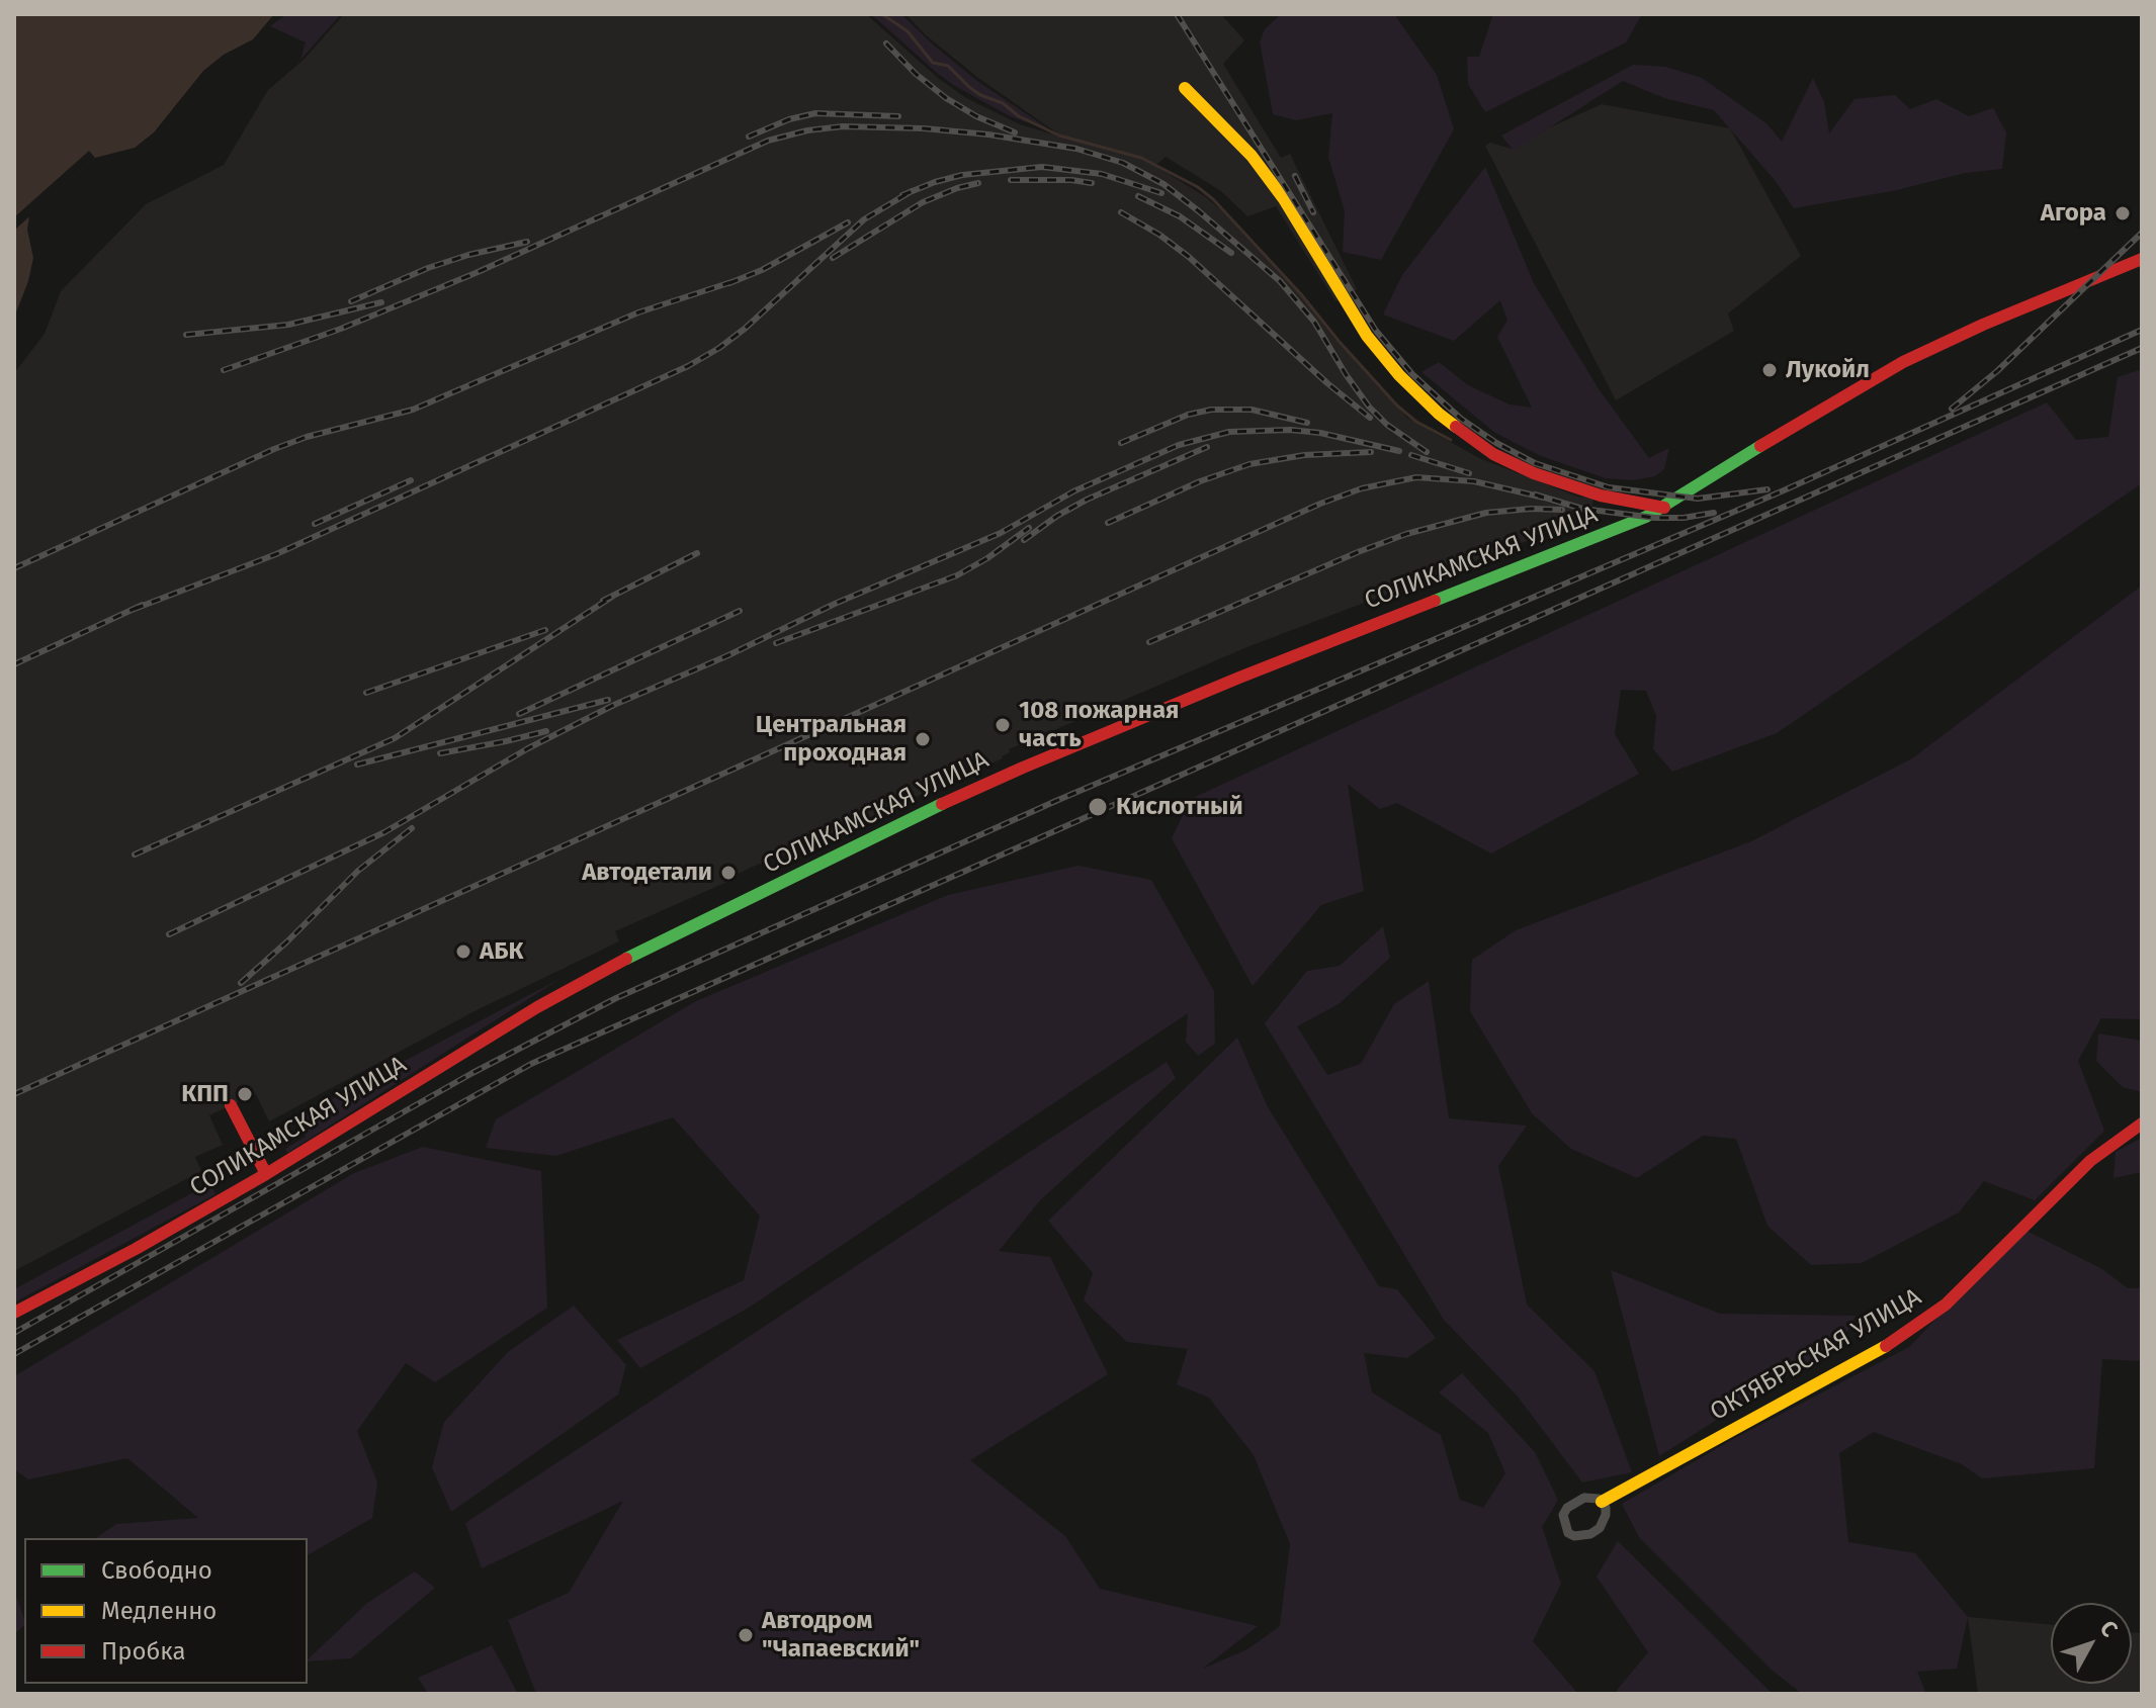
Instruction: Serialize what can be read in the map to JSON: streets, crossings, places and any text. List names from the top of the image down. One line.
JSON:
{"streets":{"main road":["СОЛИКАМСКАЯ УЛИЦА","ОКТЯБРЬСКАЯ УЛИЦА"]},"places":["Агора","Лукойл","108 пожарная часть","Центральная проходная","Кислотный","Автодетали","АБК","КПП","Автодром \"Чапаевский\""],"legend":["Свободно","Медленно","Пробка"],"north":"top right"}
